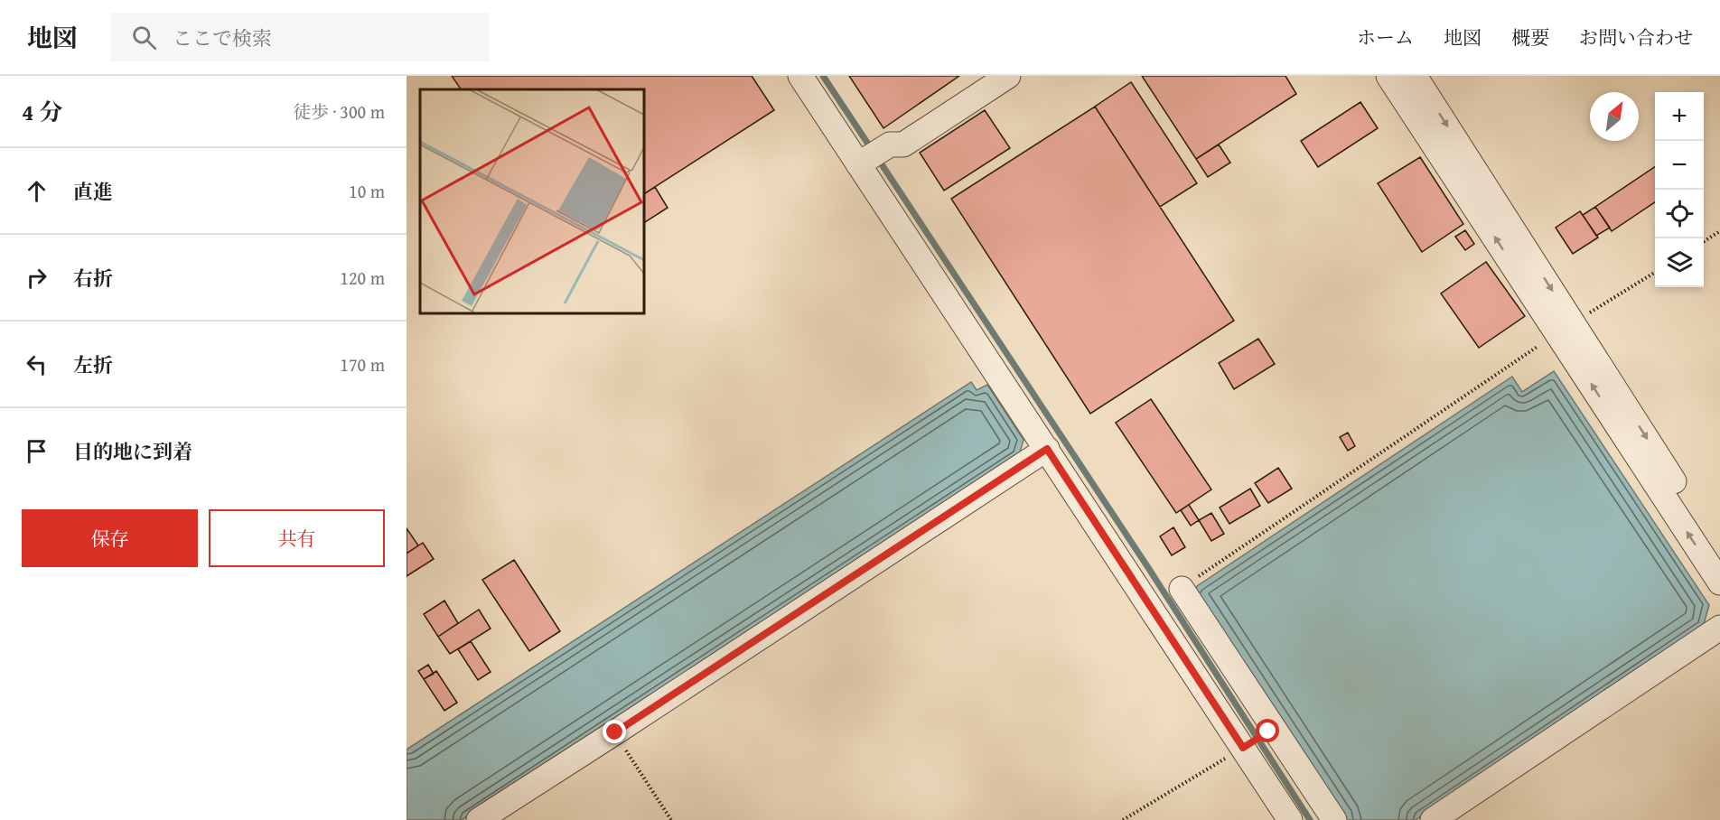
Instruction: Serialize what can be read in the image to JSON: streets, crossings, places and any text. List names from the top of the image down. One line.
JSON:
{"north":"top right","page":{"header":"地図","search":"ここで検索","nav":["ホーム","地図","概要","お問い合わせ"],"heading":["4 分","徒歩 · 300 m"],"map_buttons":["+","−"],"list":[["直進","10 m"],["右折","120 m"],["左折","170 m"],"目的地に到着"],"buttons":["保存","共有"]}}
